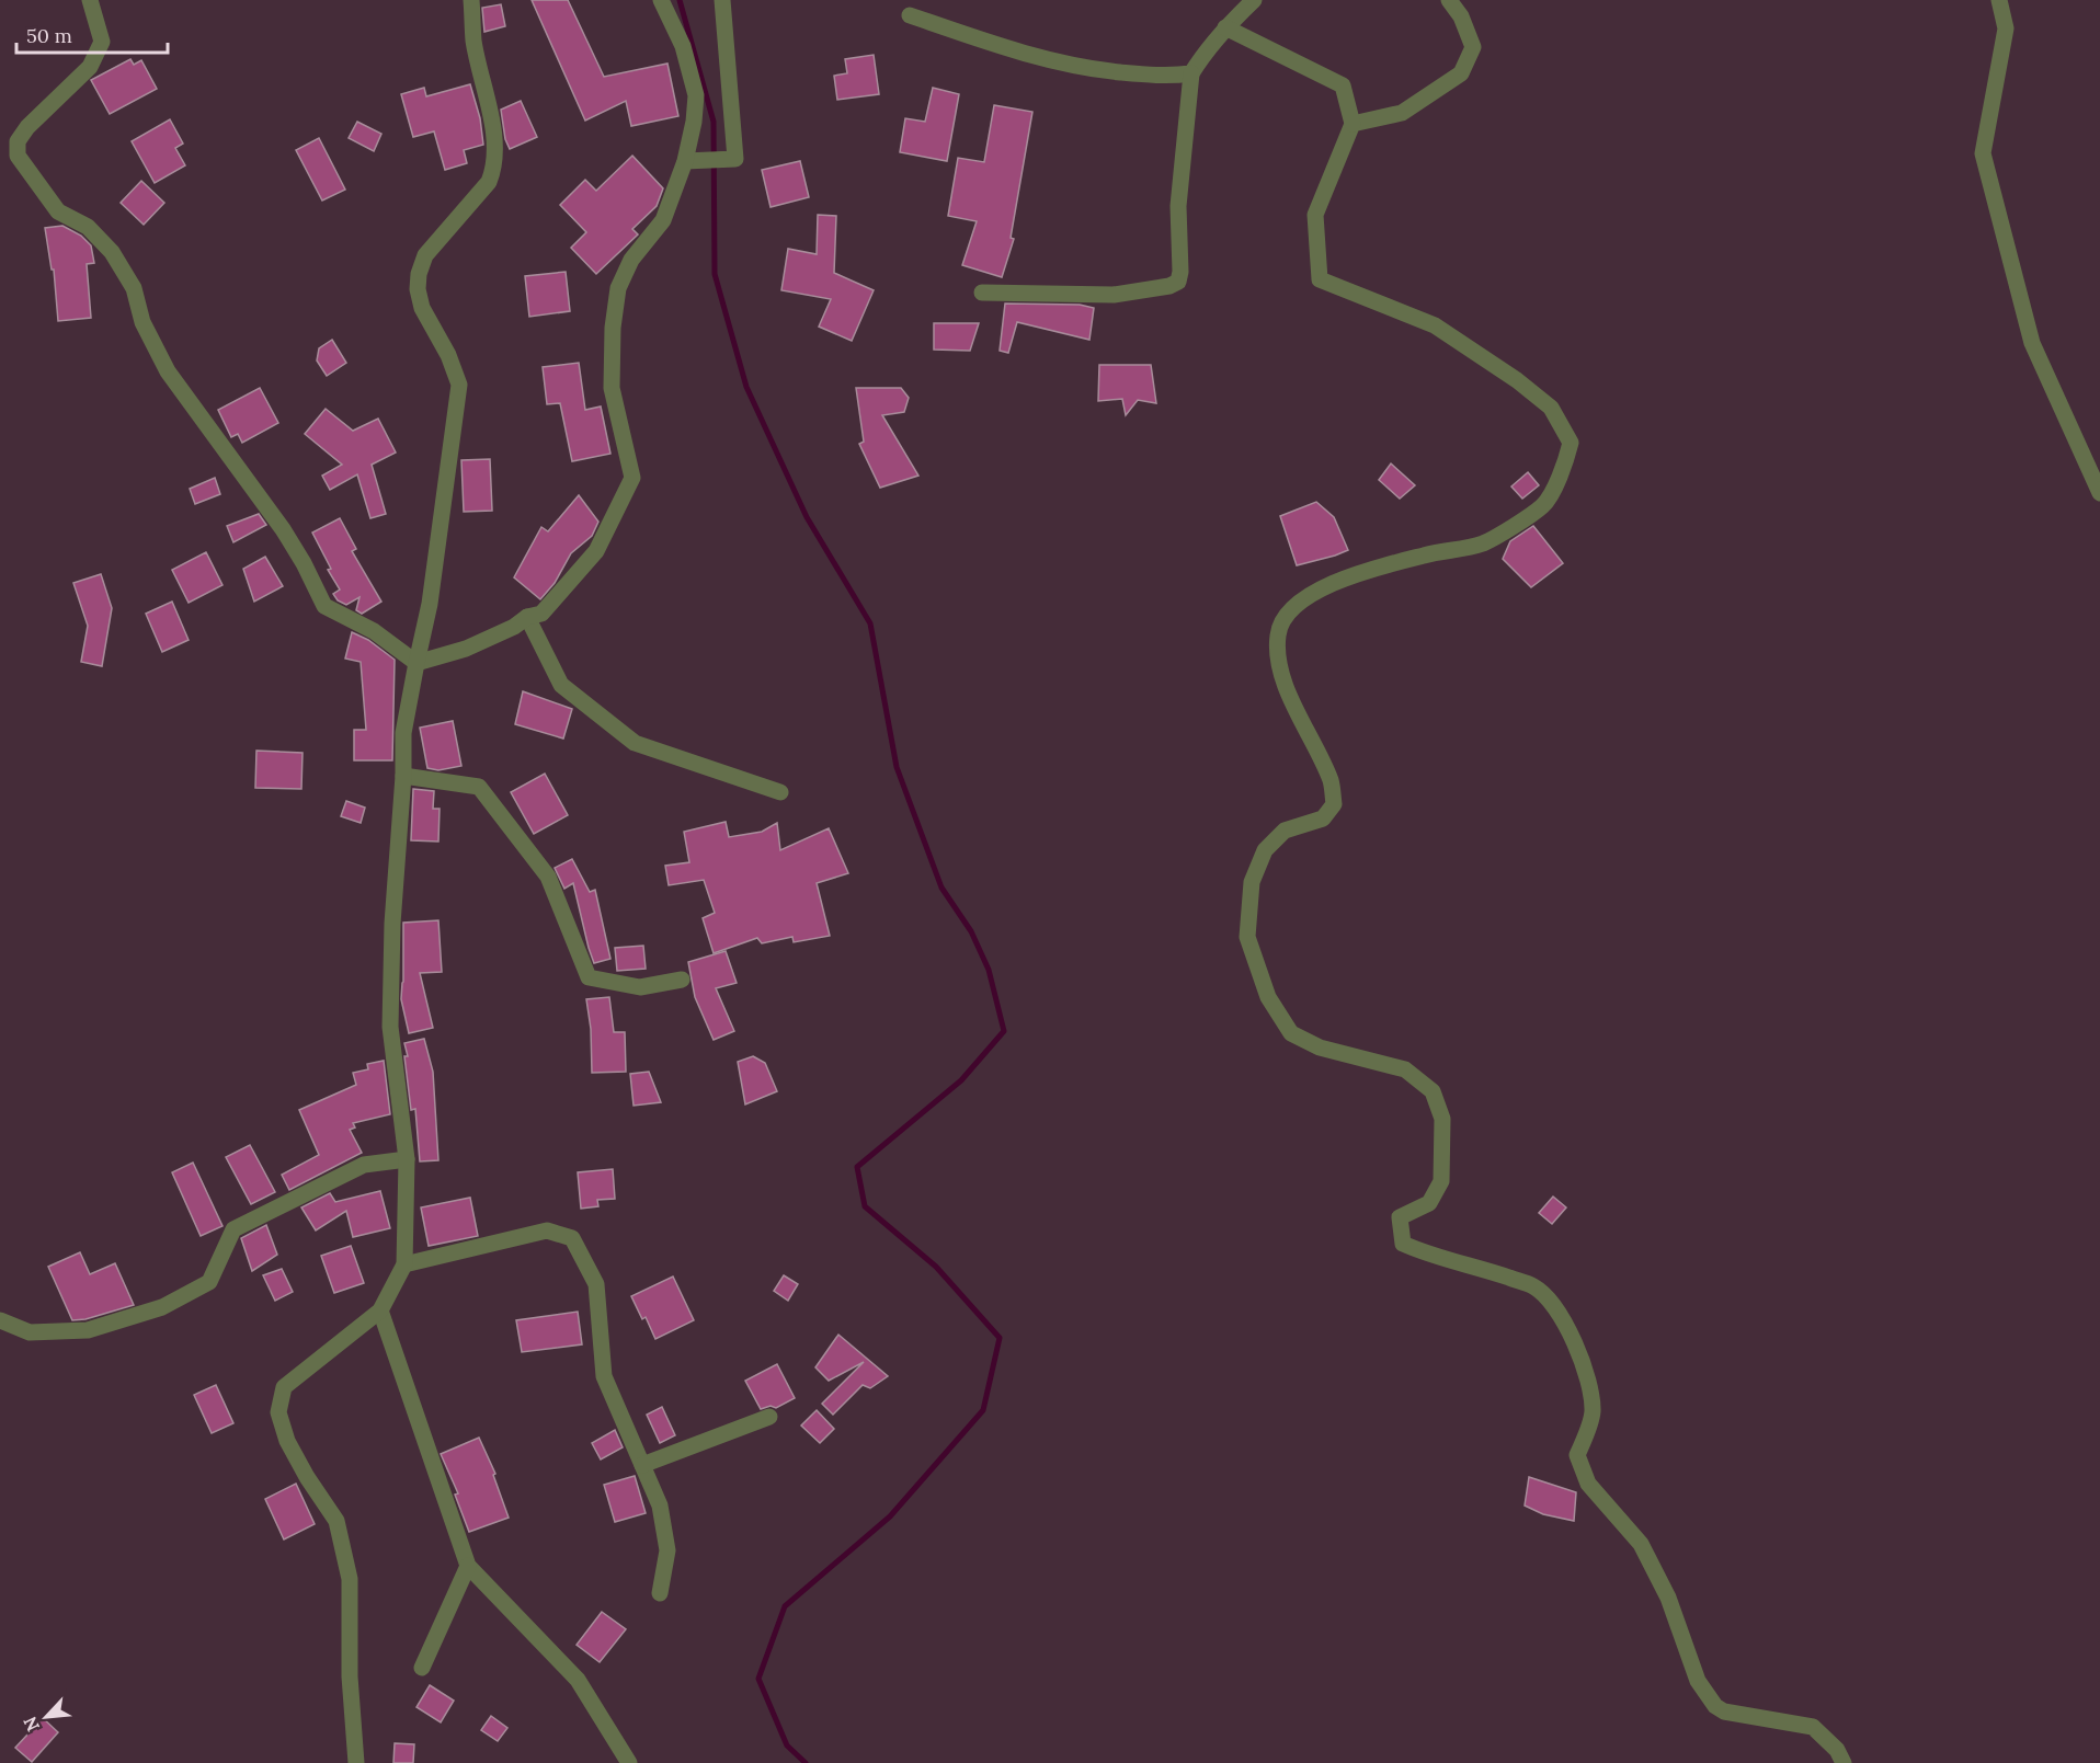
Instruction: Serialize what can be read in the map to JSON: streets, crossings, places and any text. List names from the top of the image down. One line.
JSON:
{"scale_bar":"50 m","north":"bottom left"}
